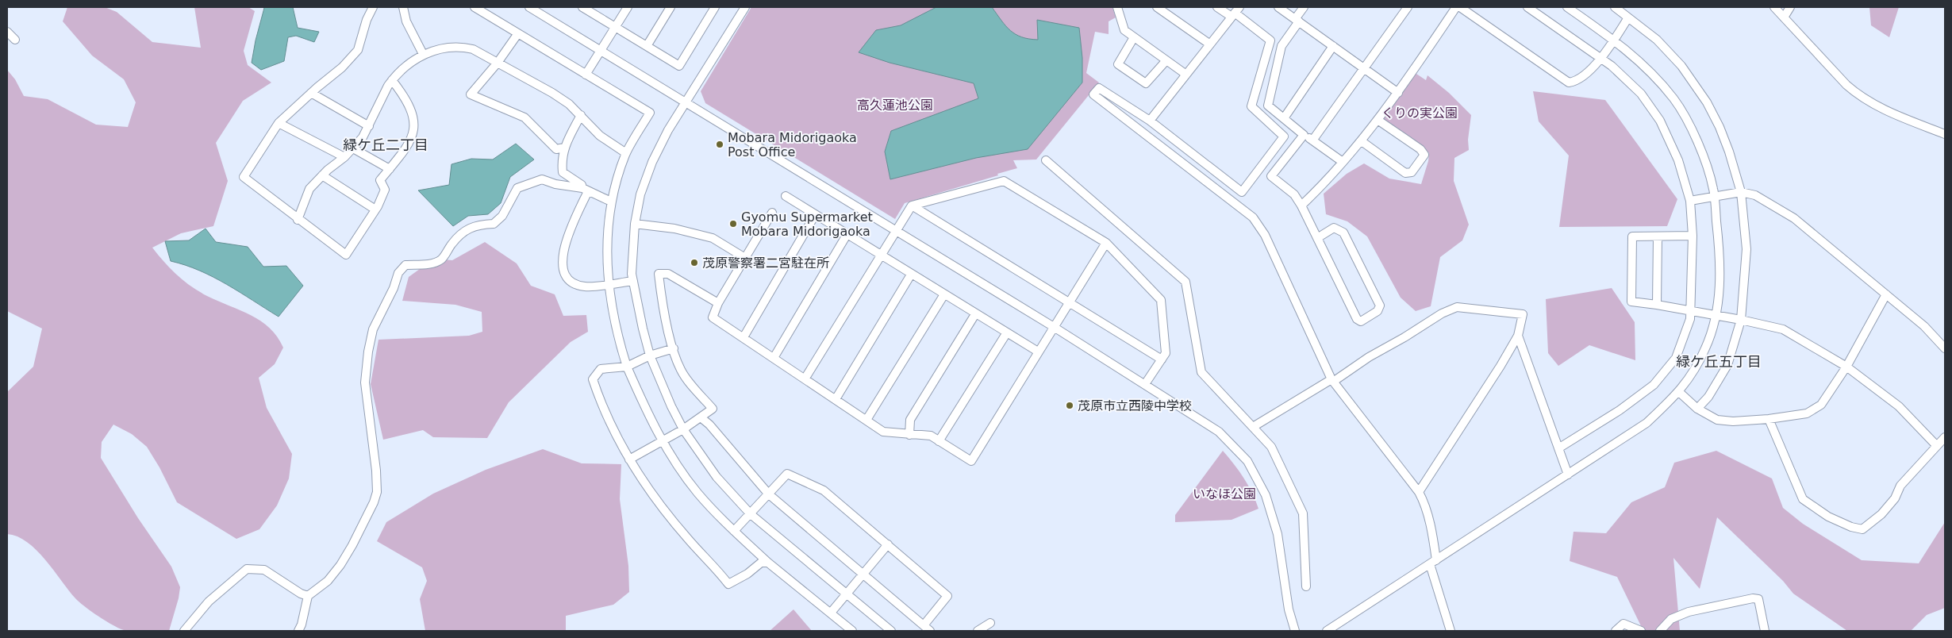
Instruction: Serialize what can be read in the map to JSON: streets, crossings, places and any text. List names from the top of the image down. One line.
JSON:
{"districts":["緑ケ丘二丁目","緑ケ丘五丁目"],"parks":["高久蓮池公園","くりの実公園","いなほ公園"],"places":["Mobara Midorigaoka Post Office","Gyomu Supermarket Mobara Midorigaoka","茂原警察署二宮駐在所","茂原市立西陵中学校"]}
